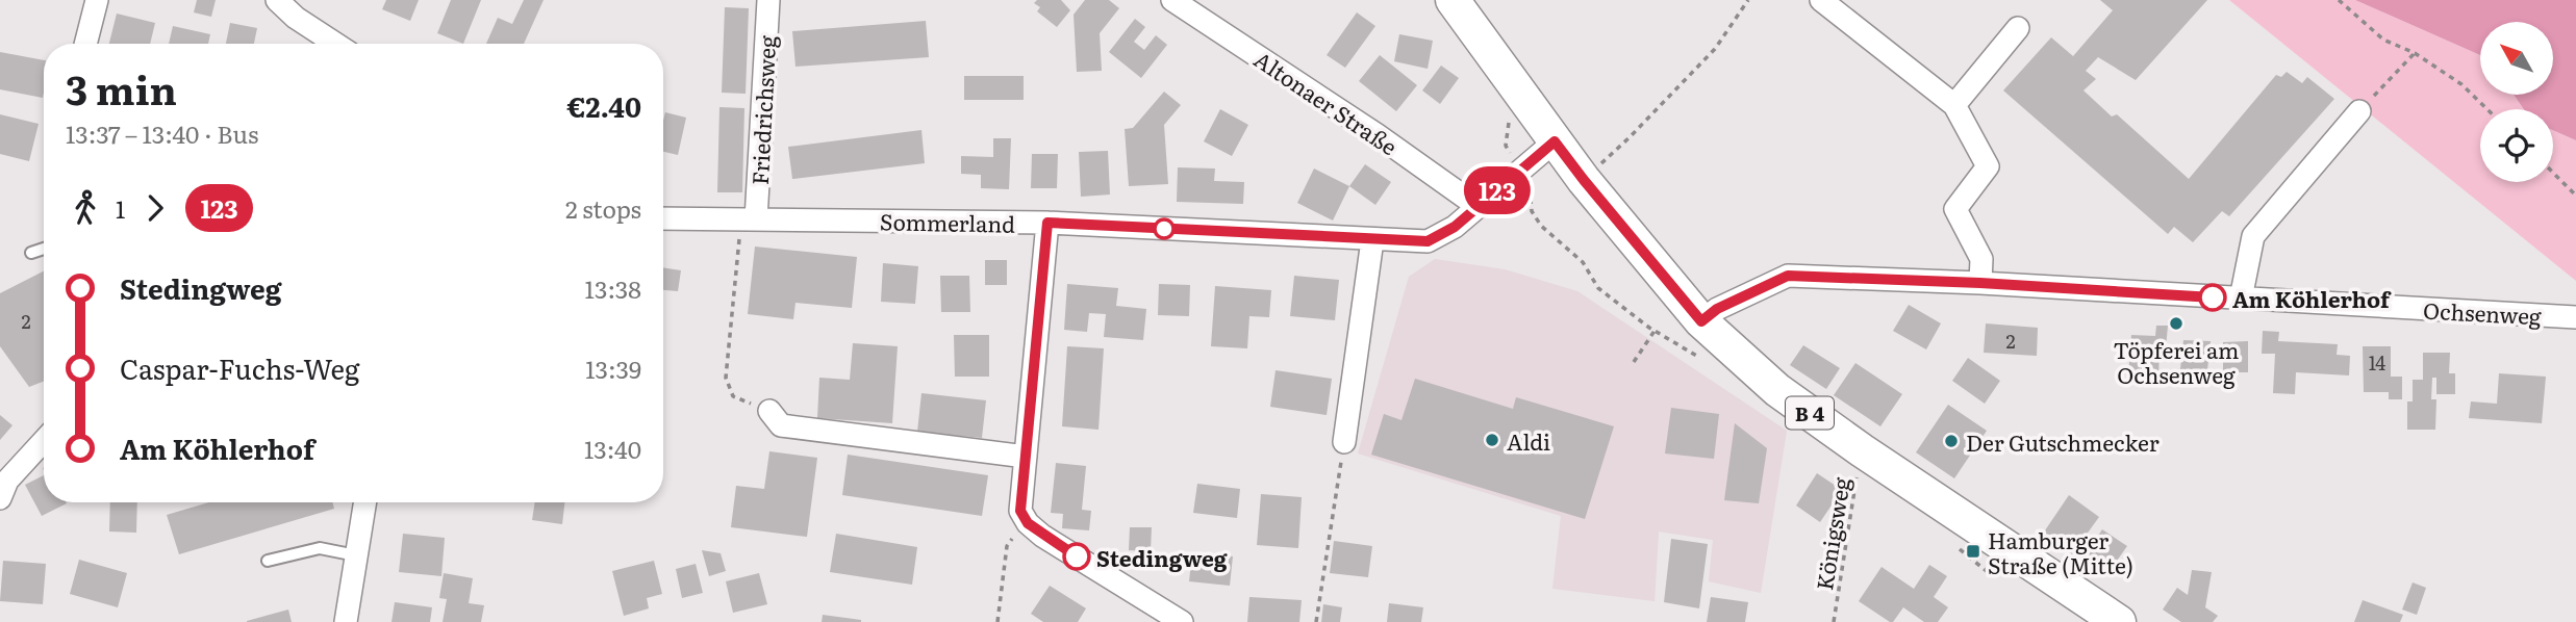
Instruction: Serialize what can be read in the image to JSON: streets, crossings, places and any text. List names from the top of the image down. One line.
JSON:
{"streets":{"main road":["B 4"],"street":["Altonaer Straße","Friedrichsweg","Sommerland","Ochsenweg"],"path":["Königsweg"]},"crossings":[["Altonaer Straße","Sommerland"],["Friedrichsweg","Sommerland"],["Sommerland","B 4"],["Ochsenweg","B 4"],["B 4","Königsweg"]],"places":{"other":["Am Köhlerhof","Töpferei am Ochsenweg","Aldi","Der Gutschmecker","Stedingweg"],"transit":["Hamburger Straße (Mitte)"]},"lines":["bus line 123"],"house_numbers":["2","2","14"],"north":"top left","page":{"on_map":"123","heading":["3 min","13:37 – 13:40 · Bus","€2.40"],"legs":["1","123","2 stops"],"list":[{"name":"Stedingweg","value":"13:38"},{"name":"Caspar-Fuchs-Weg","value":"13:39"},{"name":"Am Köhlerhof","value":"13:40"}]}}
